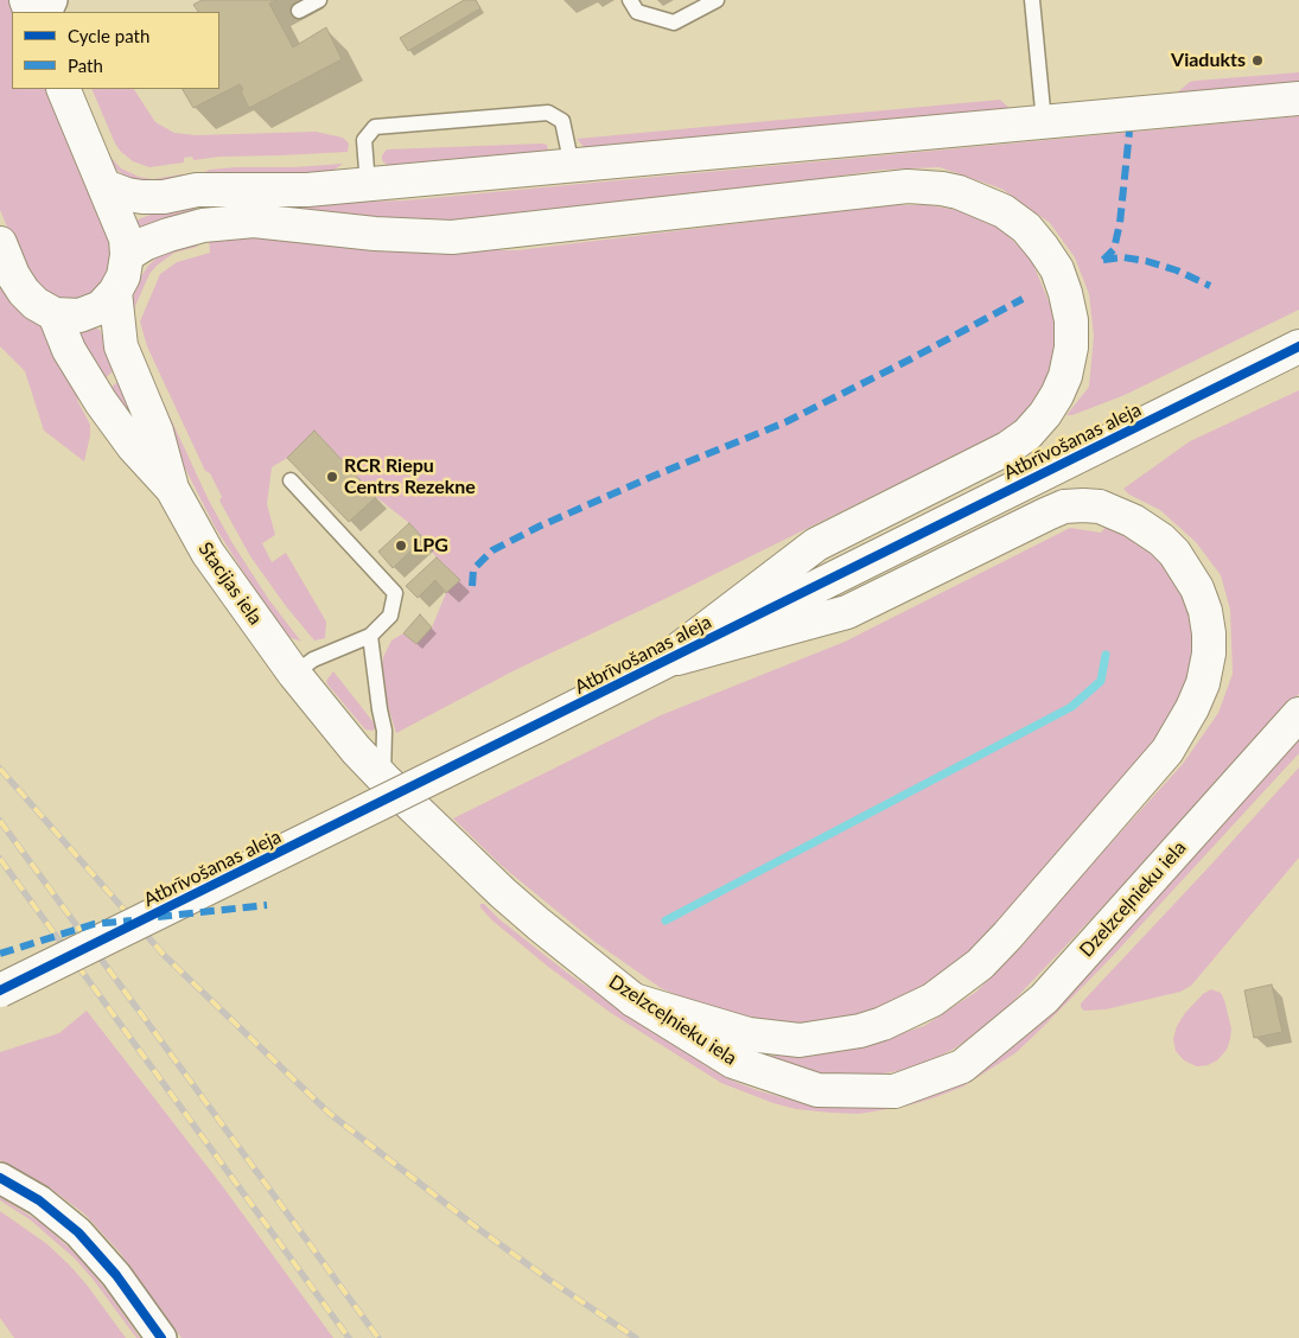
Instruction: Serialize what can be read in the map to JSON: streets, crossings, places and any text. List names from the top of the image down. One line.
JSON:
{"streets":{"main road":["Atbrīvošanas aleja","Stacijas iela","Dzelzceļnieku iela"]},"crossings":[["Stacijas iela","Dzelzceļnieku iela"]],"places":["Viadukts","RCR Riepu Centrs Rezekne","LPG"],"legend":["Cycle path","Path"]}
